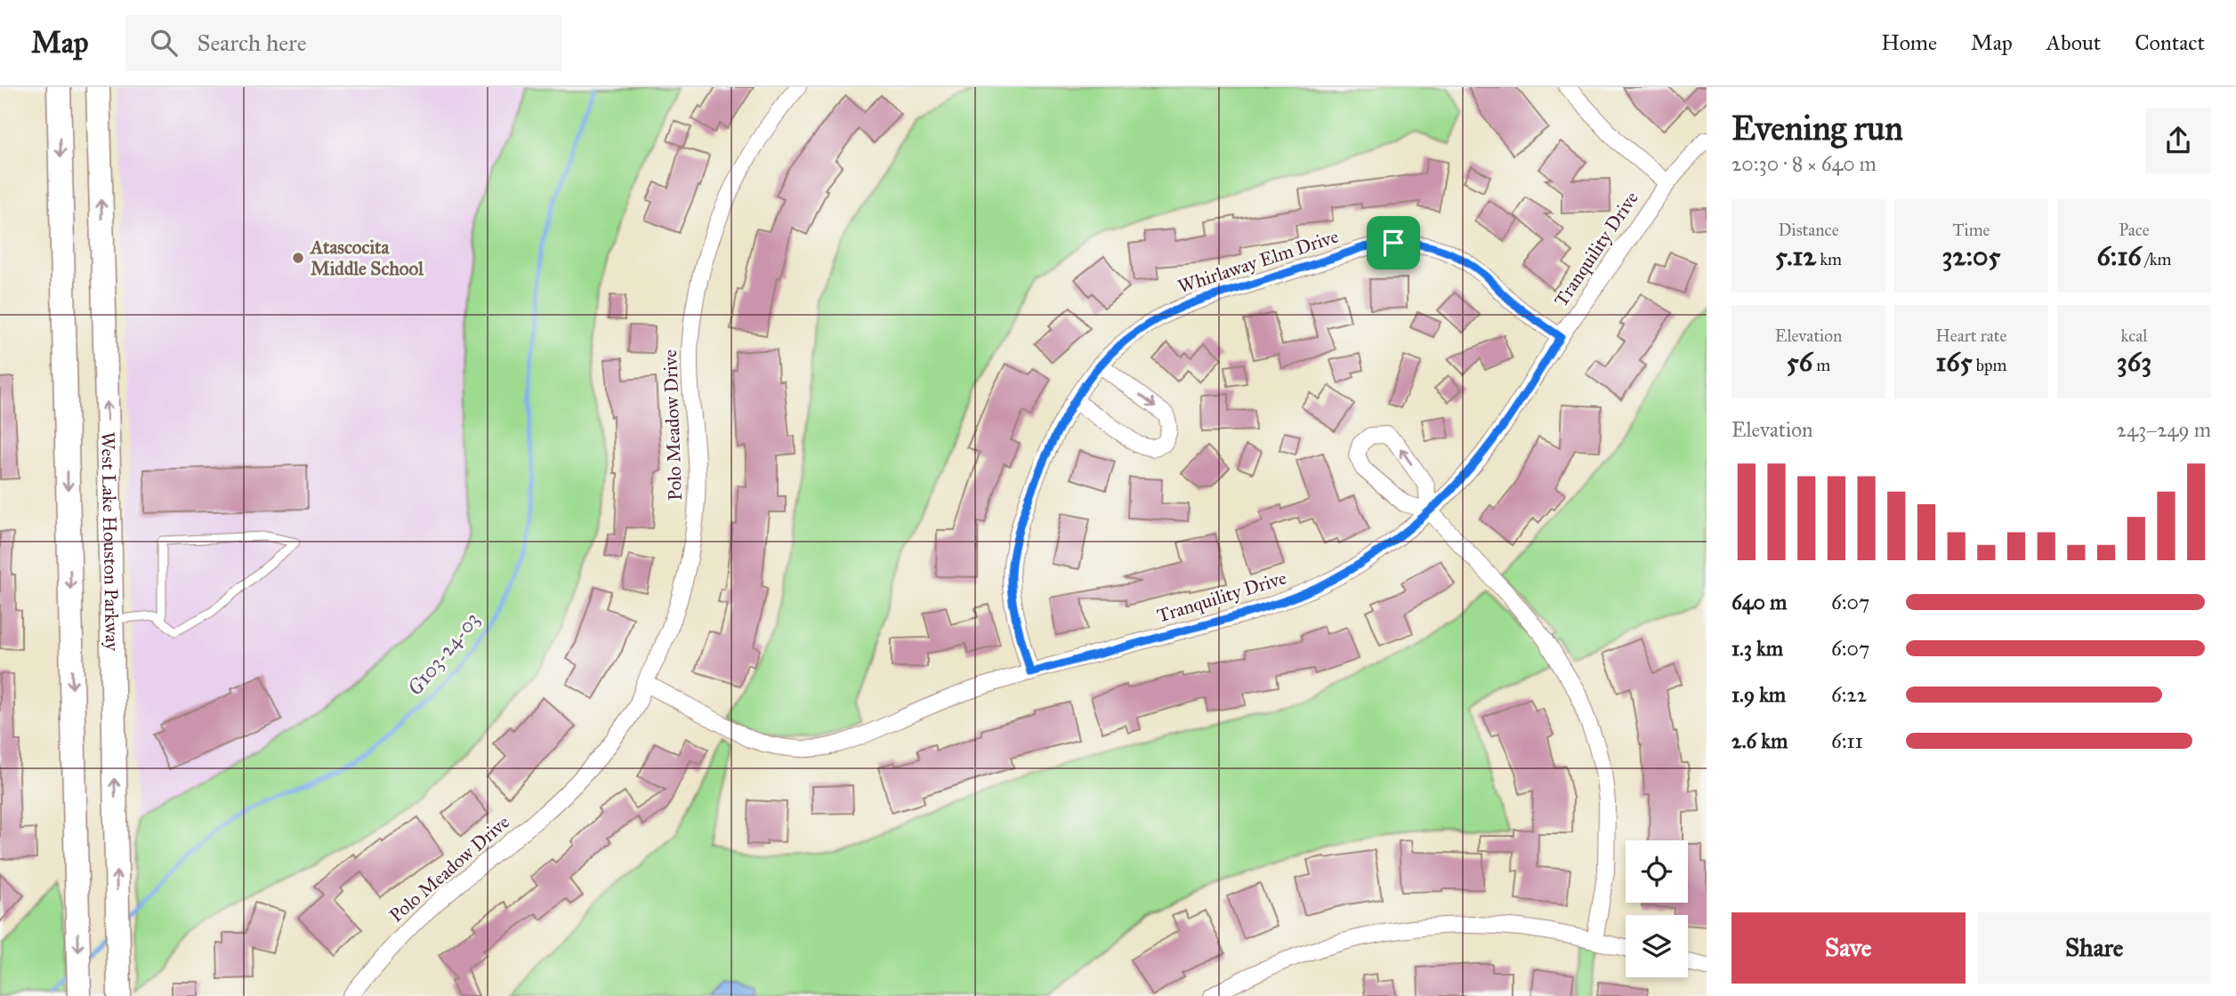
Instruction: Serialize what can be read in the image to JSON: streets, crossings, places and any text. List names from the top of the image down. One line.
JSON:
{"streets":{"main road":["West Lake Houston Parkway"],"street":["Tranquility Drive","Whirlaway Elm Drive","Polo Meadow Drive"]},"crossings":[["Tranquility Drive","Whirlaway Elm Drive"],["Tranquility Drive","Polo Meadow Drive"]],"water":["G103-24-03"],"places":["Atascocita Middle School"],"page":{"header":"Map","search":"Search here","nav":["Home","Map","About","Contact"],"heading":["Evening run","20:30 · 8 × 640 m"],"stats":[["Distance","5.12 km"],["Time","32:05"],["Pace","6:16 /km"],["Elevation","56 m"],["Heart rate","165 bpm"],["kcal","363"]],"chart":["Elevation","243–249 m"],"list":[{"name":"640 m","note":"6:07"},{"name":"1.3 km","note":"6:07"},{"name":"1.9 km","note":"6:22"},{"name":"2.6 km","note":"6:11"}],"buttons":["Save","Share"]}}
